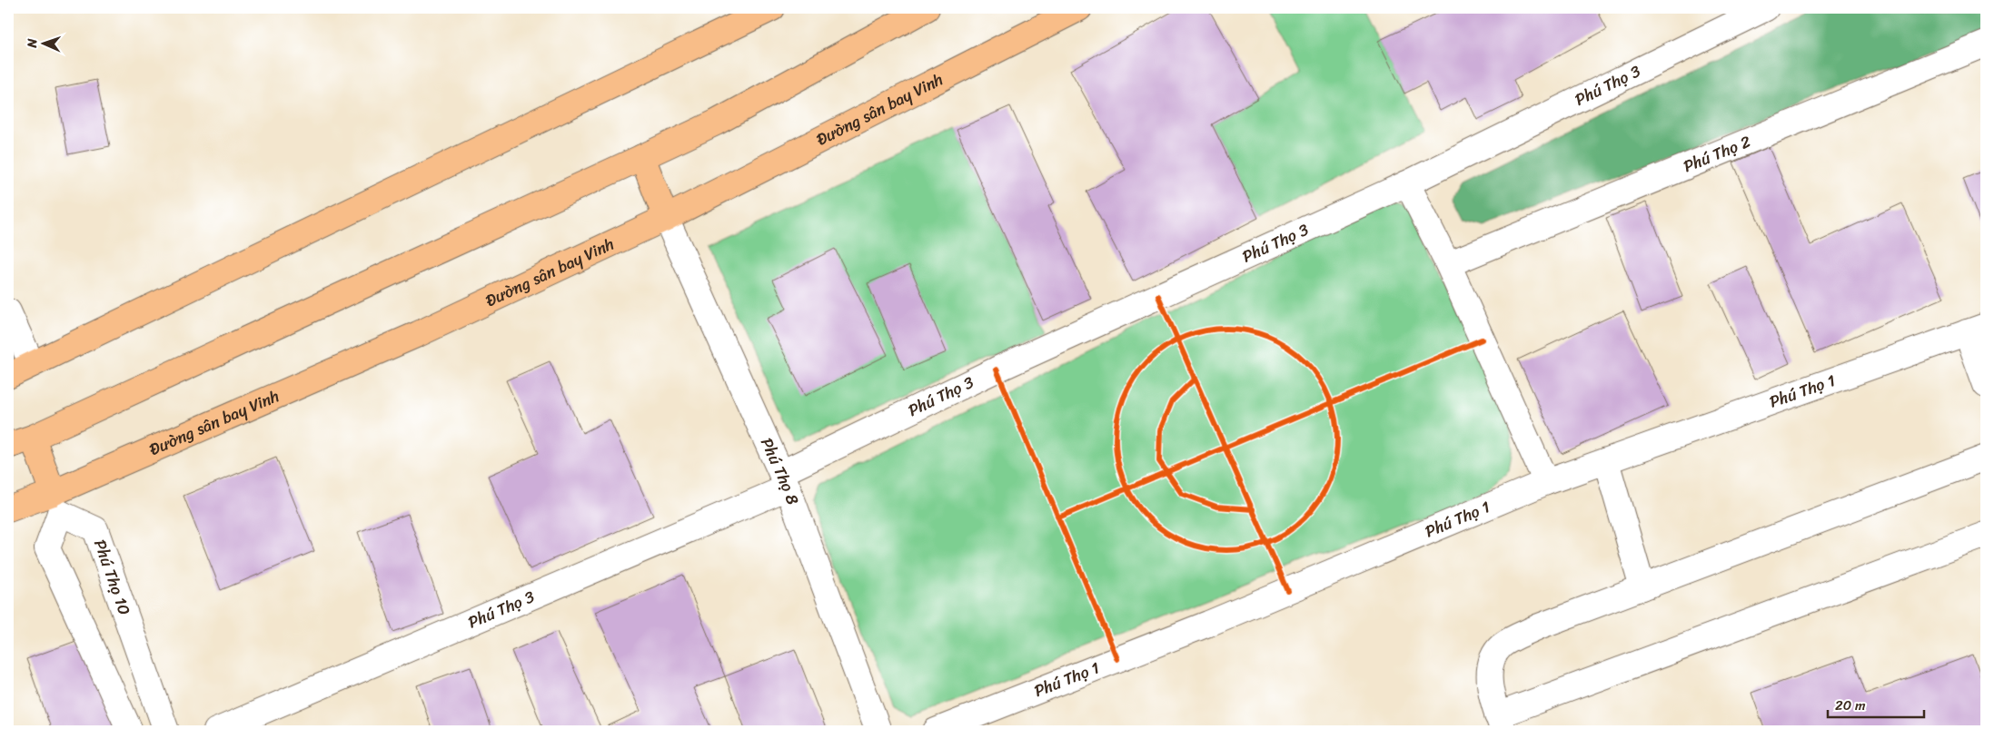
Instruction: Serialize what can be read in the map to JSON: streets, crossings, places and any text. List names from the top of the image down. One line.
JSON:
{"streets":{"main road":["Đường sân bay Vinh"],"street":["Phú Thọ 3","Phú Thọ 2","Phú Thọ 1","Phú Thọ 8","Phú Thọ 10"]},"crossings":[["Phú Thọ 3","Phú Thọ 8"],["Đường sân bay Vinh","Phú Thọ 8"],["Đường sân bay Vinh","Phú Thọ 10"]],"scale_bar":"20 m","north":"left"}
